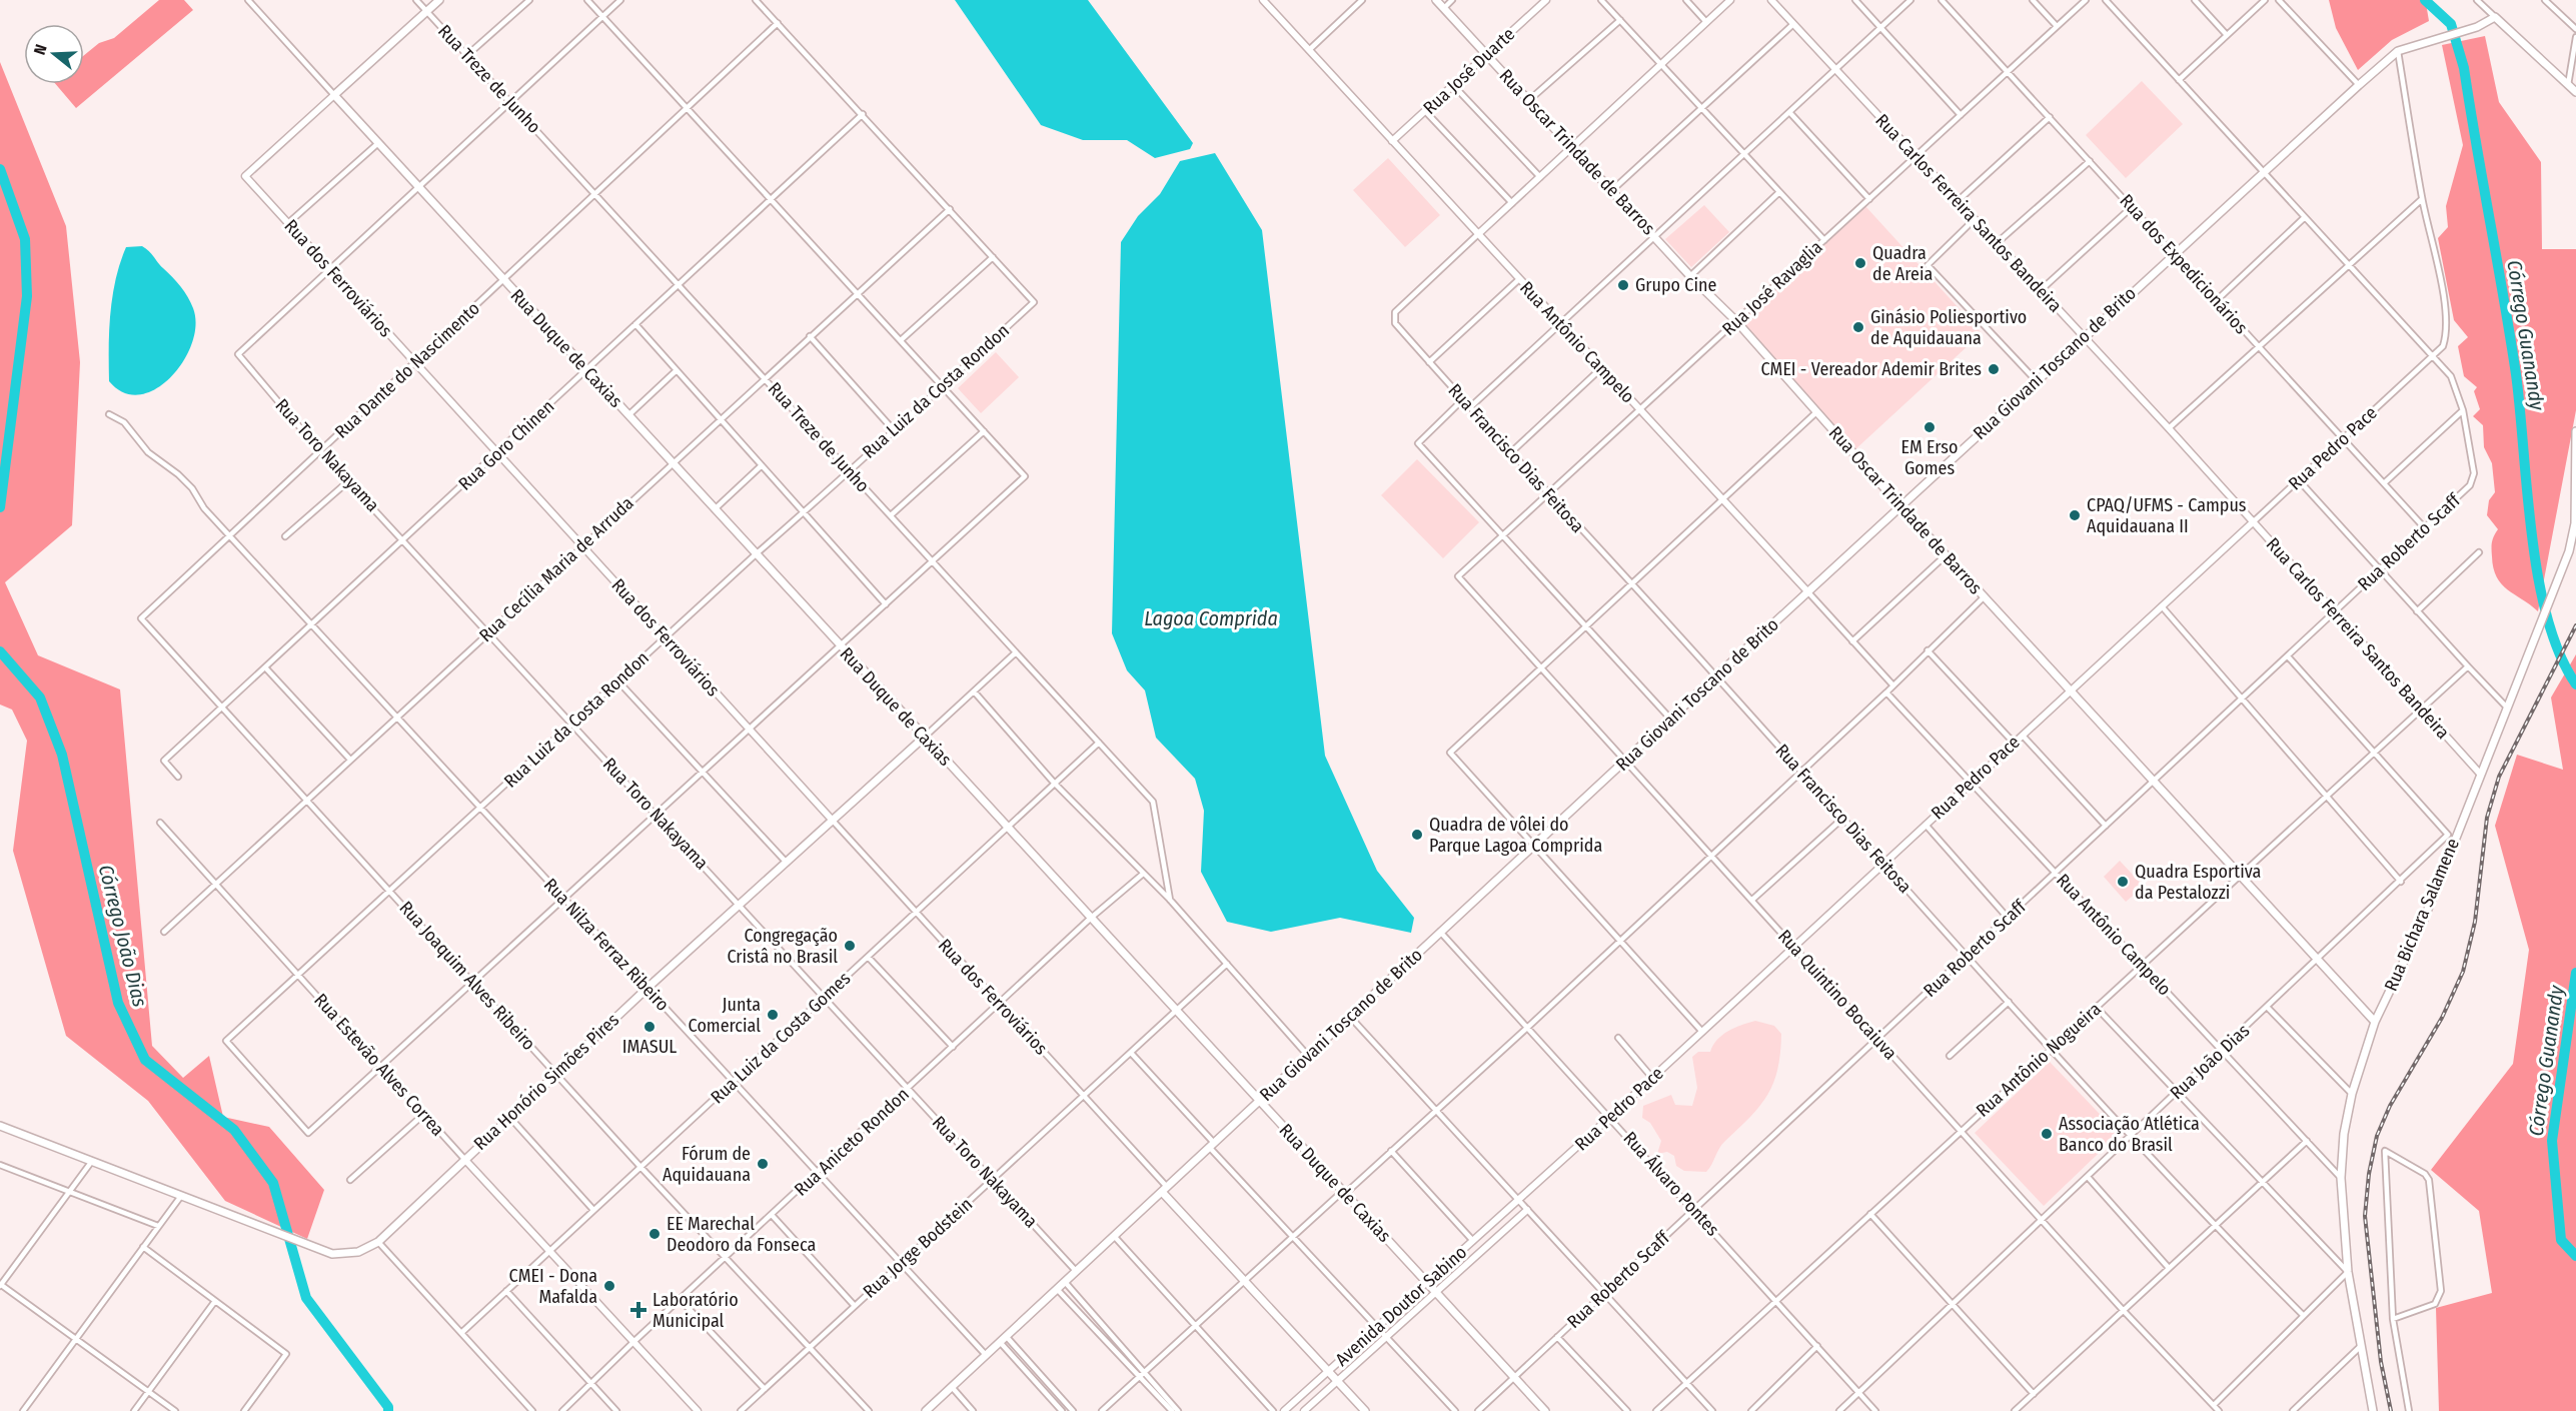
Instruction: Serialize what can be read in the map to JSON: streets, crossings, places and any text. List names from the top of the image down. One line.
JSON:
{"streets":{"main road":["Rua Oscar Trindade de Barros","Rua dos Ferroviários","Rua Duque de Caxias","Rua Giovani Toscano de Brito","Rua Bichara Salamene","Rua Honório Simões Pires"],"street":["Rua José Duarte","Rua Treze de Junho","Rua Carlos Ferreira Santos Bandeira","Rua dos Expedicionários","Rua José Ravaglia","Rua Antônio Campelo","Rua Dante do Nascimento","Rua Luiz da Costa Rondon","Rua Goro Chinen","Rua Pedro Pace","Rua Toro Nakayama","Rua Francisco Dias Feitosa","Rua Roberto Scaff","Rua Cecília Maria de Arruda","Rua Nilza Ferraz Ribeiro","Rua Joaquim Alves Ribeiro","Rua Quintino Bocaiuva","Rua Luiz da Costa Gomes","Rua Antônio Nogueira","Rua João Dias","Rua Estevão Alves Correa","Rua Aniceto Rondon","Rua Álvaro Pontes","Rua Jorge Bodstein","Avenida Doutor Sabino"]},"crossings":[["Rua José Duarte","Rua Oscar Trindade de Barros"],["Rua José Duarte","Rua Antônio Campelo"],["Rua Treze de Junho","Rua Dante do Nascimento"],["Rua Treze de Junho","Rua Luiz da Costa Rondon"],["Rua Treze de Junho","Rua Goro Chinen"],["Rua Treze de Junho","Rua Cecília Maria de Arruda"],["Rua Treze de Junho","Rua Luiz da Costa Gomes"],["Rua Treze de Junho","Rua Honório Simões Pires"],["Rua Oscar Trindade de Barros","Rua José Ravaglia"],["Rua Oscar Trindade de Barros","Rua Giovani Toscano de Brito"],["Rua Oscar Trindade de Barros","Rua Pedro Pace"],["Rua Oscar Trindade de Barros","Rua Roberto Scaff"],["Rua Oscar Trindade de Barros","Rua Bichara Salamene"],["Rua Oscar Trindade de Barros","Rua Antônio Nogueira"],["Rua Oscar Trindade de Barros","Rua João Dias"],["Rua Carlos Ferreira Santos Bandeira","Rua José Ravaglia"],["Rua Carlos Ferreira Santos Bandeira","Rua Giovani Toscano de Brito"],["Rua Carlos Ferreira Santos Bandeira","Rua Pedro Pace"],["Rua Carlos Ferreira Santos Bandeira","Rua Roberto Scaff"],["Rua Carlos Ferreira Santos Bandeira","Rua Bichara Salamene"],["Rua Carlos Ferreira Santos Bandeira","Rua Antônio Nogueira"],["Rua dos Expedicionários","Rua José Ravaglia"],["Rua dos Expedicionários","Rua Giovani Toscano de Brito"],["Rua dos Expedicionários","Rua Pedro Pace"],["Rua dos Expedicionários","Rua Roberto Scaff"],["Rua dos Ferroviários","Rua Duque de Caxias"],["Rua dos Ferroviários","Rua Giovani Toscano de Brito"],["Rua dos Ferroviários","Rua Dante do Nascimento"],["Rua dos Ferroviários","Rua Luiz da Costa Rondon"],["Rua dos Ferroviários","Rua Goro Chinen"],["Rua dos Ferroviários","Rua Toro Nakayama"],["Rua dos Ferroviários","Rua Cecília Maria de Arruda"],["Rua dos Ferroviários","Rua Luiz da Costa Gomes"],["Rua dos Ferroviários","Rua Honório Simões Pires"],["Rua dos Ferroviários","Rua Aniceto Rondon"],["Rua dos Ferroviários","Rua Jorge Bodstein"],["Rua dos Ferroviários","Avenida Doutor Sabino"],["Rua José Ravaglia","Rua Antônio Campelo"],["Rua José Ravaglia","Rua Francisco Dias Feitosa"],["Rua José Ravaglia","Rua Quintino Bocaiuva"],["Rua Antônio Campelo","Rua Giovani Toscano de Brito"],["Rua Antônio Campelo","Rua Pedro Pace"],["Rua Antônio Campelo","Rua Francisco Dias Feitosa"],["Rua Antônio Campelo","Rua Roberto Scaff"],["Rua Antônio Campelo","Rua Bichara Salamene"],["Rua Antônio Campelo","Rua Antônio Nogueira"],["Rua Antônio Campelo","Rua João Dias"],["Rua Duque de Caxias","Rua Giovani Toscano de Brito"],["Rua Duque de Caxias","Rua Dante do Nascimento"],["Rua Duque de Caxias","Rua Luiz da Costa Rondon"],["Rua Duque de Caxias","Rua Goro Chinen"],["Rua Duque de Caxias","Rua Roberto Scaff"],["Rua Duque de Caxias","Rua Cecília Maria de Arruda"],["Rua Duque de Caxias","Rua Luiz da Costa Gomes"],["Rua Duque de Caxias","Rua Honório Simões Pires"],["Rua Duque de Caxias","Rua Aniceto Rondon"],["Rua Duque de Caxias","Rua Jorge Bodstein"],["Rua Duque de Caxias","Avenida Doutor Sabino"],["Rua Giovani Toscano de Brito","Rua Pedro Pace"],["Rua Giovani Toscano de Brito","Rua Toro Nakayama"],["Rua Giovani Toscano de Brito","Rua Francisco Dias Feitosa"],["Rua Giovani Toscano de Brito","Rua Nilza Ferraz Ribeiro"],["Rua Giovani Toscano de Brito","Rua Quintino Bocaiuva"],["Rua Giovani Toscano de Brito","Rua Álvaro Pontes"],["Rua Dante do Nascimento","Rua Toro Nakayama"],["Rua Dante do Nascimento","Rua Nilza Ferraz Ribeiro"],["Rua Dante do Nascimento","Rua Joaquim Alves Ribeiro"],["Rua Luiz da Costa Rondon","Rua Toro Nakayama"],["Rua Luiz da Costa Rondon","Rua Nilza Ferraz Ribeiro"],["Rua Luiz da Costa Rondon","Rua Joaquim Alves Ribeiro"],["Rua Luiz da Costa Rondon","Rua Estevão Alves Correa"],["Rua Goro Chinen","Rua Toro Nakayama"],["Rua Goro Chinen","Rua Nilza Ferraz Ribeiro"],["Rua Goro Chinen","Rua Joaquim Alves Ribeiro"],["Rua Pedro Pace","Rua Francisco Dias Feitosa"],["Rua Pedro Pace","Rua Quintino Bocaiuva"],["Rua Pedro Pace","Rua Álvaro Pontes"],["Rua Pedro Pace","Avenida Doutor Sabino"],["Rua Toro Nakayama","Rua Cecília Maria de Arruda"],["Rua Toro Nakayama","Rua Luiz da Costa Gomes"],["Rua Toro Nakayama","Rua Honório Simões Pires"],["Rua Toro Nakayama","Rua Aniceto Rondon"],["Rua Toro Nakayama","Rua Jorge Bodstein"],["Rua Francisco Dias Feitosa","Rua Roberto Scaff"],["Rua Francisco Dias Feitosa","Rua Antônio Nogueira"],["Rua Francisco Dias Feitosa","Rua João Dias"],["Rua Roberto Scaff","Rua Quintino Bocaiuva"],["Rua Roberto Scaff","Rua Álvaro Pontes"],["Rua Cecília Maria de Arruda","Rua Nilza Ferraz Ribeiro"],["Rua Cecília Maria de Arruda","Rua Joaquim Alves Ribeiro"],["Rua Cecília Maria de Arruda","Rua Estevão Alves Correa"],["Rua Nilza Ferraz Ribeiro","Rua Luiz da Costa Gomes"],["Rua Nilza Ferraz Ribeiro","Rua Honório Simões Pires"],["Rua Nilza Ferraz Ribeiro","Rua Aniceto Rondon"],["Rua Nilza Ferraz Ribeiro","Rua Jorge Bodstein"],["Rua Joaquim Alves Ribeiro","Rua Luiz da Costa Gomes"],["Rua Joaquim Alves Ribeiro","Rua Honório Simões Pires"],["Rua Joaquim Alves Ribeiro","Rua Aniceto Rondon"],["Rua Joaquim Alves Ribeiro","Rua Jorge Bodstein"],["Rua Quintino Bocaiuva","Rua Antônio Nogueira"],["Rua Quintino Bocaiuva","Rua João Dias"],["Rua Luiz da Costa Gomes","Rua Estevão Alves Correa"],["Rua Antônio Nogueira","Rua Álvaro Pontes"],["Rua João Dias","Rua Álvaro Pontes"],["Rua Estevão Alves Correa","Rua Honório Simões Pires"],["Rua Estevão Alves Correa","Rua Aniceto Rondon"]],"water":["Córrego Guanandy","Lagoa Comprida","Córrego João Dias"],"places":{"other":["Quadra de Areia","Grupo Cine","Ginásio Poliesportivo de Aquidauana","CMEI - Vereador Ademir Brites","EM Erso Gomes","CPAQ/UFMS - Campus Aquidauana II","Quadra de vôlei do Parque Lagoa Comprida","Quadra Esportiva da Pestalozzi","Congregação Cristâ no Brasil","Junta Comercial","IMASUL","Associação Atlética Banco do Brasil","Fórum de Aquidauana","EE Marechal Deodoro da Fonseca","CMEI - Dona Mafalda"],"health":["Laboratório Municipal"]},"north":"left"}
